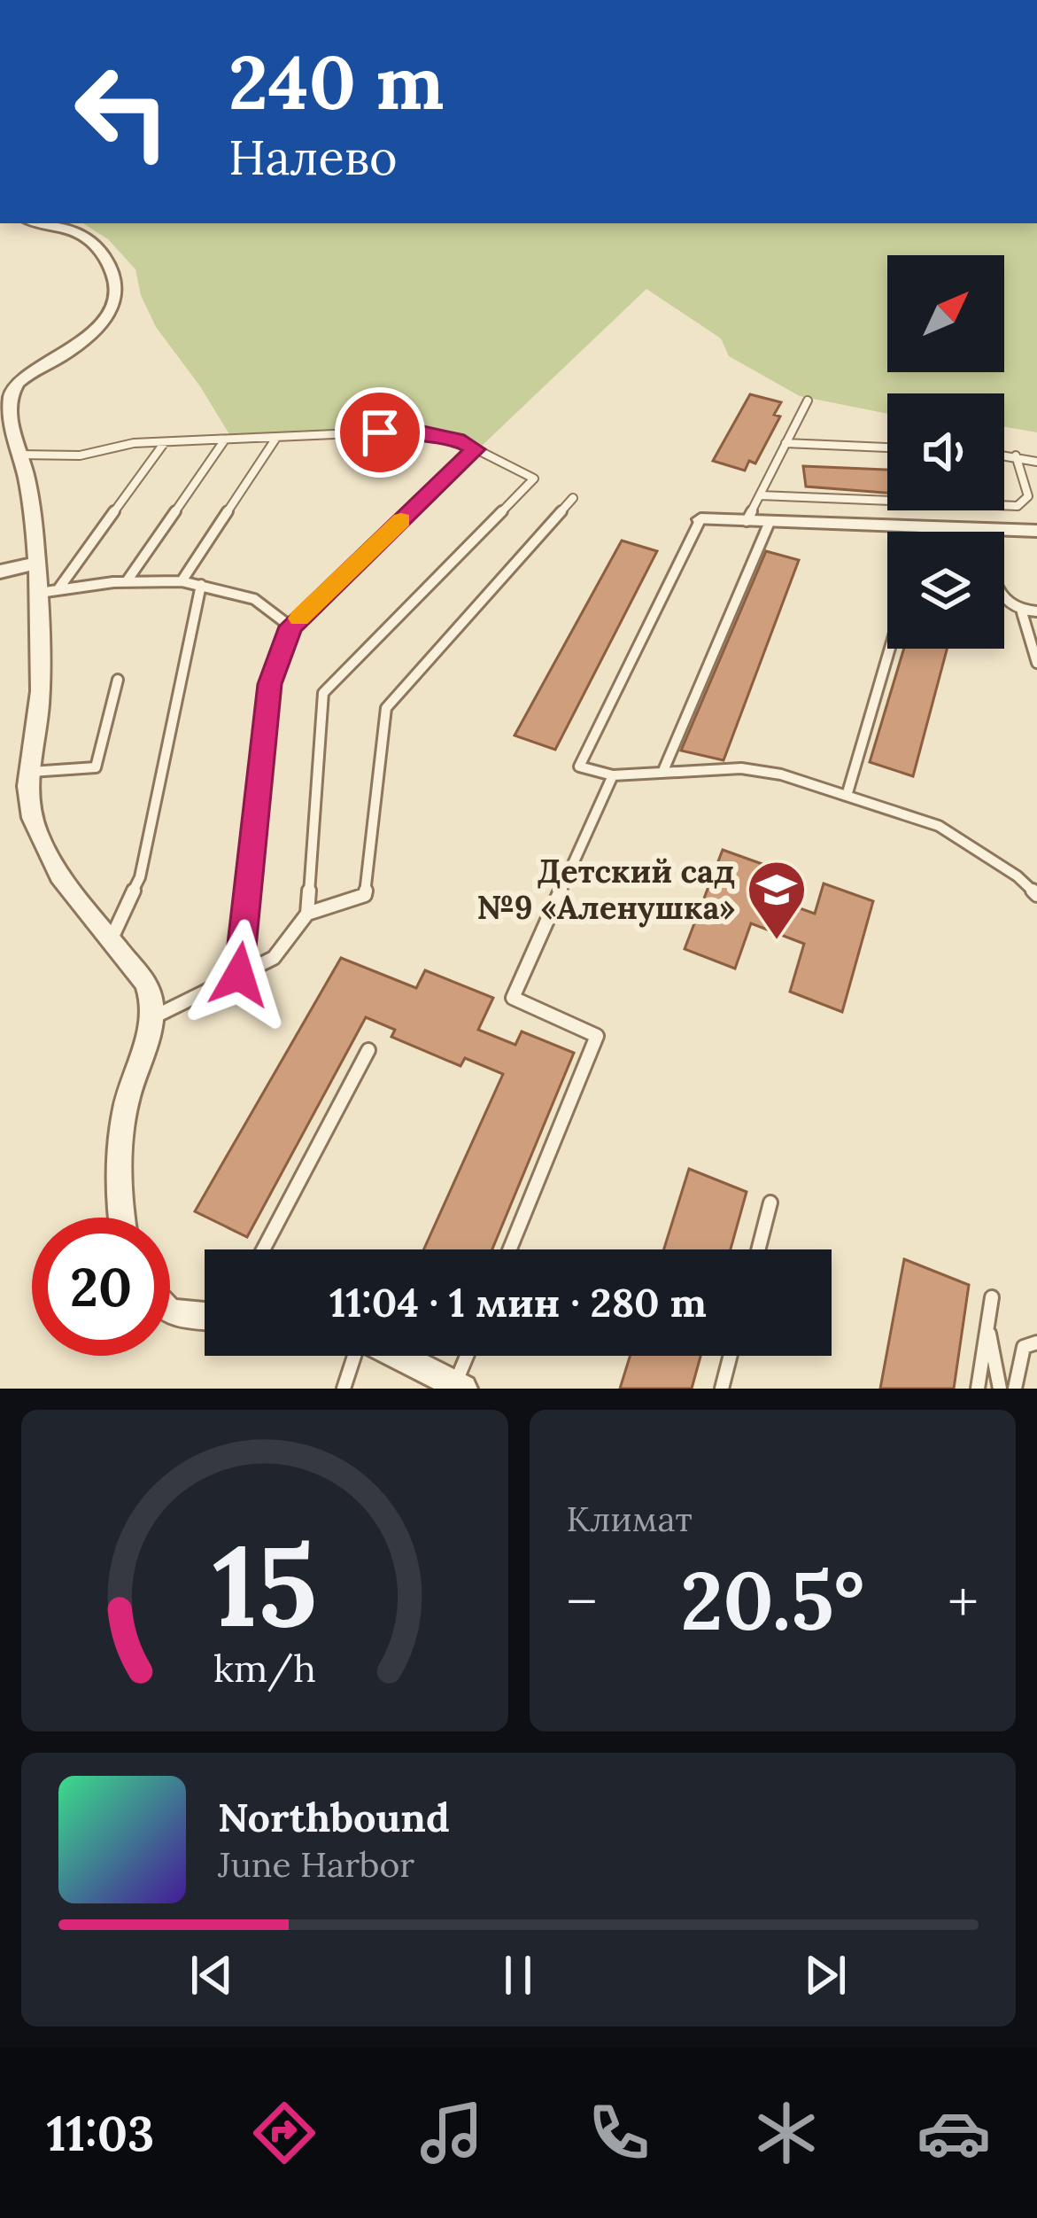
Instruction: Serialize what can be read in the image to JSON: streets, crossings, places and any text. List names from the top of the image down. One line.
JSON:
{"places":{"school or university":["Детский сад №9 «Аленушка»"]},"north":"top right","page":{"turn":["240 m","Налево"],"limit":"20","trip":"11:04 · 1 мин · 280 m","tile":"Климат","heat":["−","20.5°","+"],"song":["Northbound","June Harbor"],"tabs":"11:03","gauge":["15","km/h"]}}
